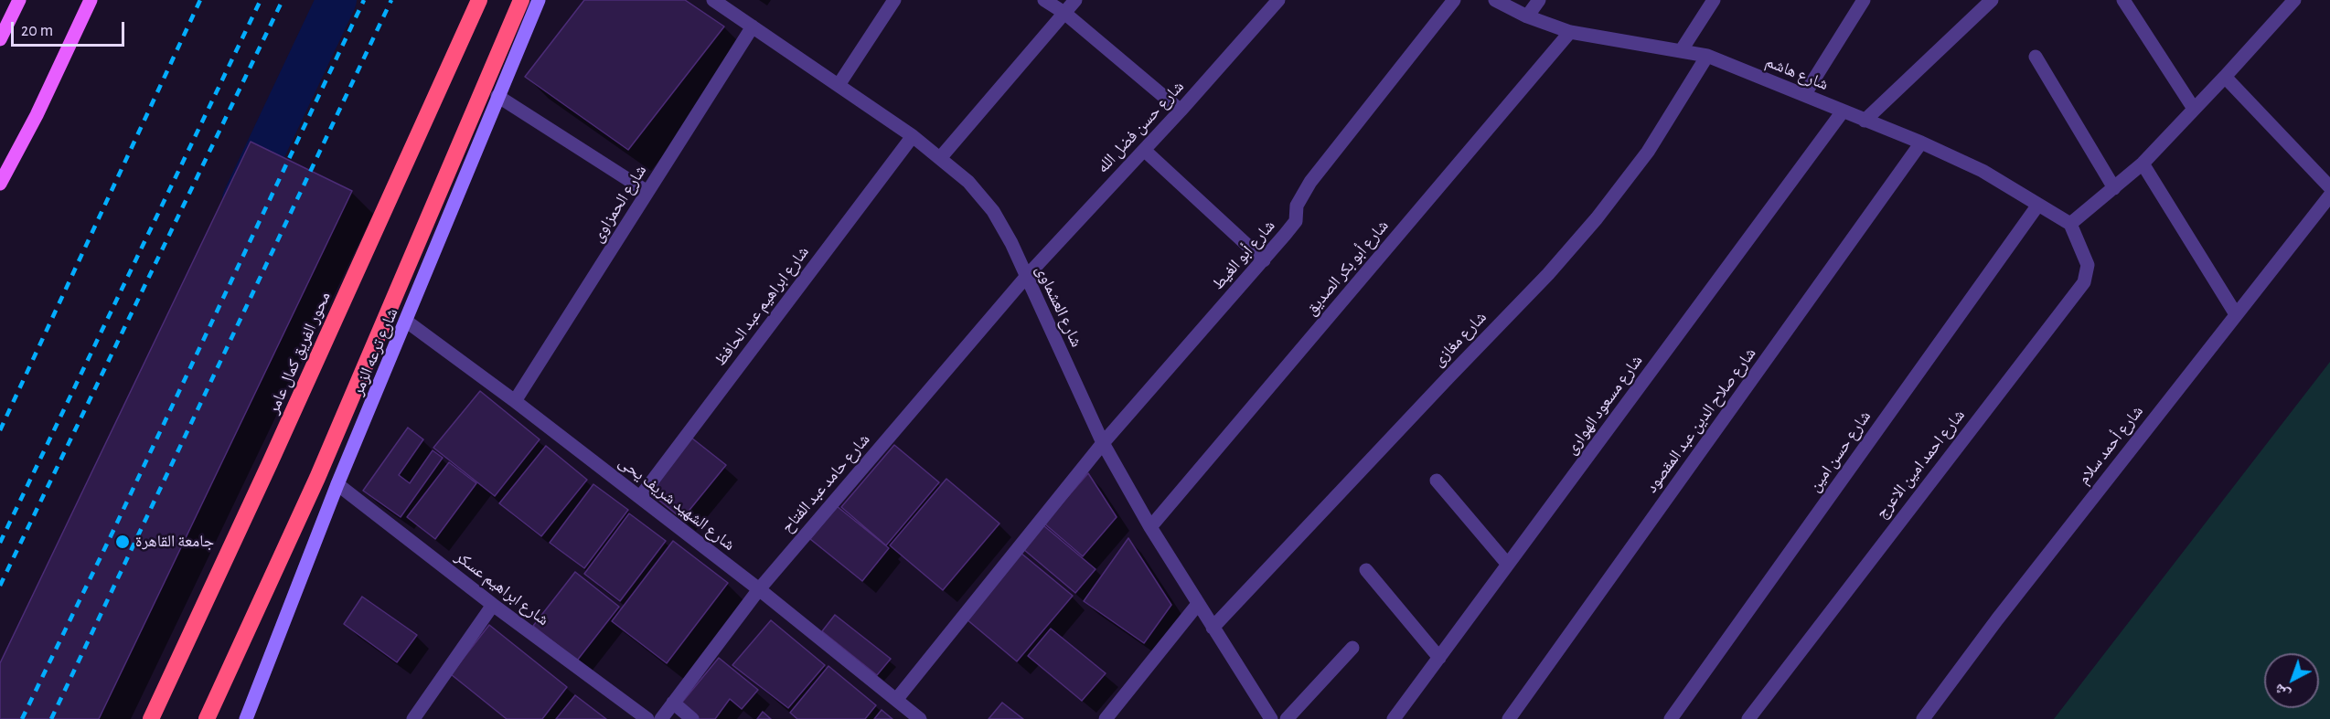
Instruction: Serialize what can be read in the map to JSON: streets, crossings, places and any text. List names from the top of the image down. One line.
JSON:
{"streets":{"highway":["محور الفريق كمال عامر"],"main road":["شارع ترعه الزمر"],"street":["شارع هاشم","شارع حسن فضل الله","شارع الحمزاوى","شارع أبو الغيط","شارع أبو بكر الصديق","شارع ابراهيم عبد الحافظ","شارع العشماوى","شارع مغازى","شارع مسعود الهوارى","شارع صلاح الدين عبد المقصود","شارع أحمد سلام","شارع حسن امين","شارع احمد امين الاعرج","شارع حامد عبد الفتاح","شارع الشهيد شريف يحى","شارع ابراهيم عسكر"]},"crossings":[["شارع هاشم","شارع أبو بكر الصديق"],["شارع هاشم","شارع مغازى"],["شارع هاشم","شارع مسعود الهوارى"],["شارع هاشم","شارع صلاح الدين عبد المقصود"],["شارع هاشم","شارع حسن امين"],["شارع هاشم","شارع احمد امين الاعرج"],["شارع حسن فضل الله","شارع العشماوى"],["شارع حسن فضل الله","شارع حامد عبد الفتاح"],["شارع الحمزاوى","شارع العشماوى"],["شارع الحمزاوى","شارع الشهيد شريف يحى"],["شارع أبو الغيط","شارع العشماوى"],["شارع أبو الغيط","شارع الشهيد شريف يحى"],["شارع أبو بكر الصديق","شارع العشماوى"],["شارع ابراهيم عبد الحافظ","شارع العشماوى"],["شارع ابراهيم عبد الحافظ","شارع الشهيد شريف يحى"],["شارع العشماوى","شارع مغازى"],["شارع العشماوى","شارع حامد عبد الفتاح"],["شارع ترعه الزمر","شارع الشهيد شريف يحى"],["شارع ترعه الزمر","شارع ابراهيم عسكر"],["شارع حامد عبد الفتاح","شارع الشهيد شريف يحى"]],"places":["جامعة القاهرة"],"scale_bar":"20 m","north":"bottom left"}
